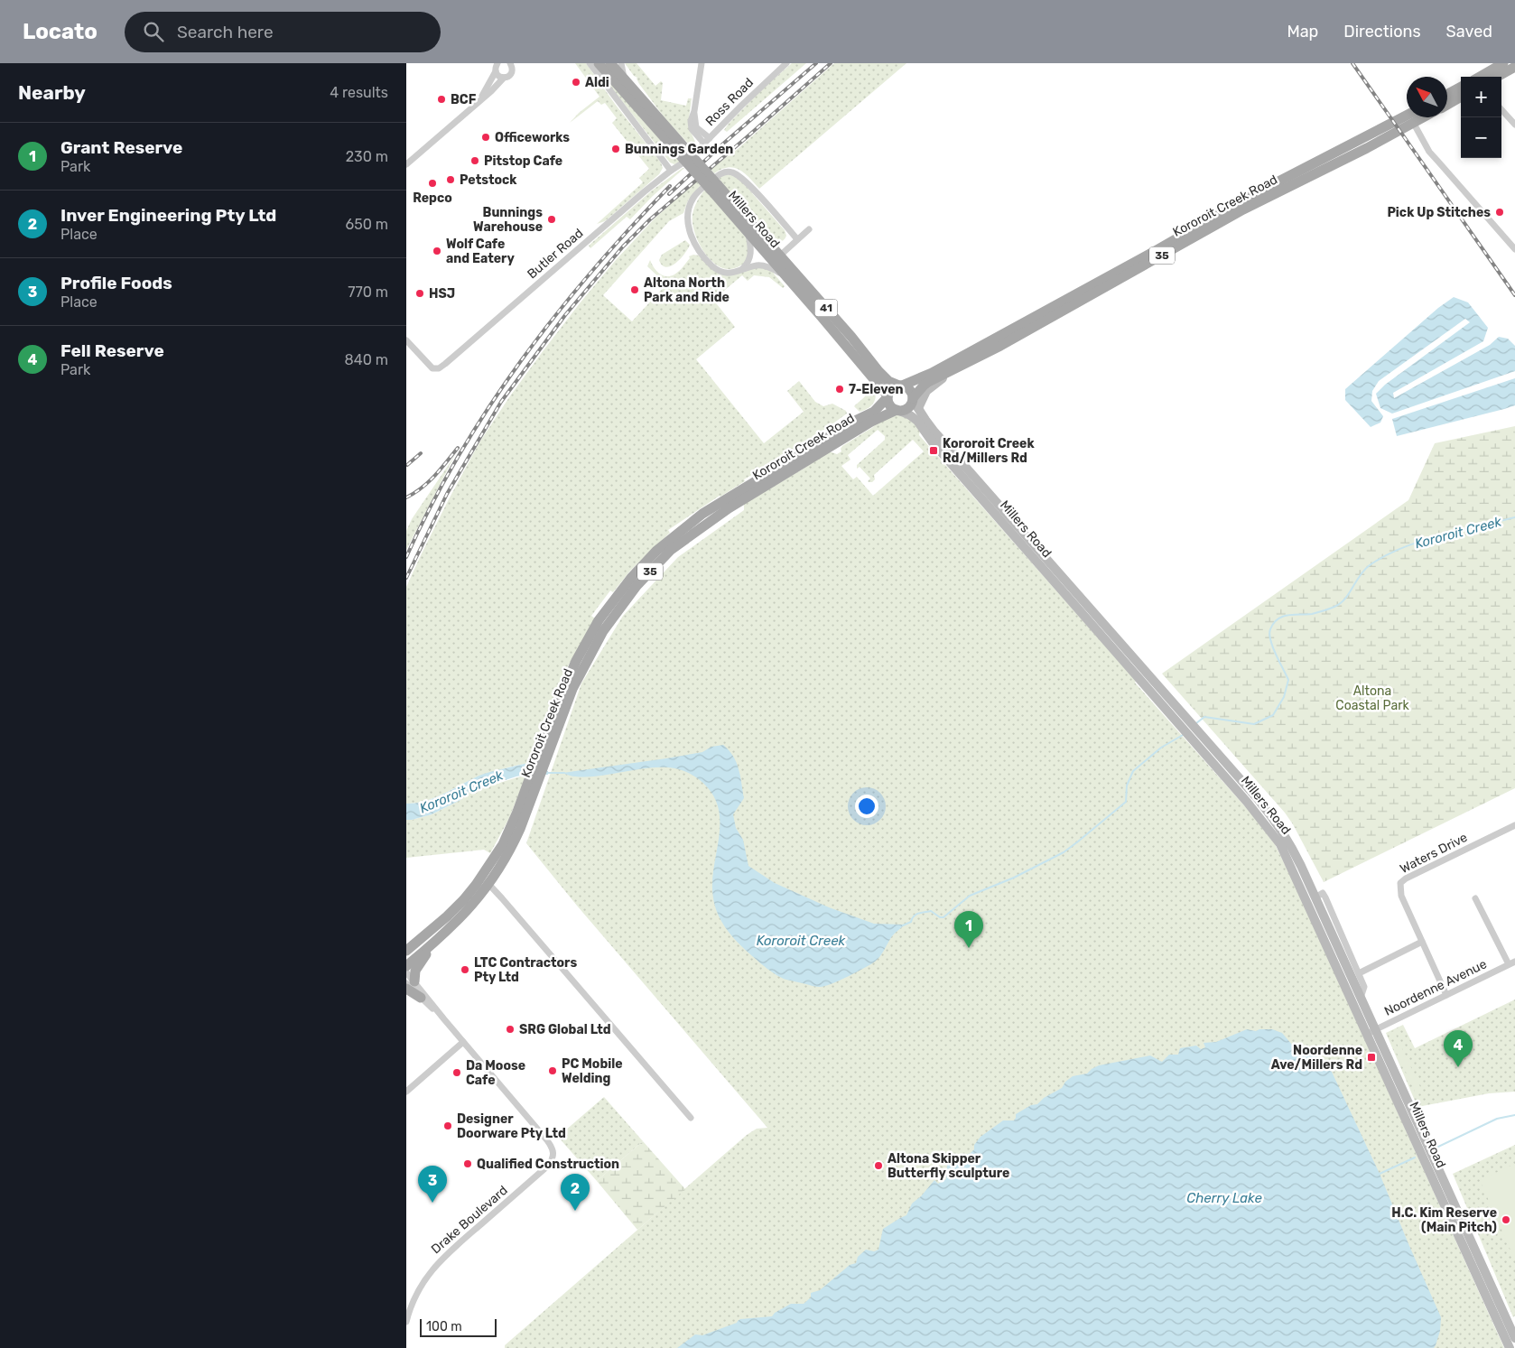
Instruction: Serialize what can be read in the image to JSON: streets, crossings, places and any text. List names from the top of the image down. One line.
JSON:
{"streets":{"main road":["Kororoit Creek Road","Millers Road","35","41"],"street":["Ross Road","Butler Road","Waters Drive","Noordenne Avenue","Drake Boulevard"]},"crossings":[["Ross Road","Millers Road"],["Ross Road","Butler Road"],["Kororoit Creek Road","Millers Road"],["Kororoit Creek Road","35"],["Millers Road","Butler Road"],["Millers Road","35"],["Millers Road","Noordenne Avenue"],["Waters Drive","Noordenne Avenue"]],"water":["Kororoit Creek","Cherry Lake"],"parks":["Altona Coastal Park"],"places":{"other":["Aldi","BCF","Officeworks","Bunnings Garden","Pitstop Cafe","Petstock","Repco","Pick Up Stitches","Bunnings Warehouse","Wolf Cafe and Eatery","Altona North Park and Ride","HSJ","7-Eleven","LTC Contractors Pty Ltd","SRG Global Ltd","PC Mobile Welding","Da Moose Cafe","Designer Doorware Pty Ltd","Qualified Construction","Altona Skipper Butterfly sculpture","H.C. Kim Reserve (Main Pitch)"],"transit":["Kororoit Creek Rd/Millers Rd","Noordenne Ave/Millers Rd"]},"scale_bar":"100 m","north":"top left","page":{"header":"Locato","search":"Search here","nav":["Map","Directions","Saved"],"heading":["Nearby","4 results"],"map_buttons":["+","−"],"list":[{"mark":"1","name":"Grant Reserve","note":"Park","value":"230 m"},{"mark":"2","name":"Inver Engineering Pty Ltd","note":"Place","value":"650 m"},{"mark":"3","name":"Profile Foods","note":"Place","value":"770 m"},{"mark":"4","name":"Fell Reserve","note":"Park","value":"840 m"}],"pins":["1","4","3","2"],"scale":"100 m"}}
